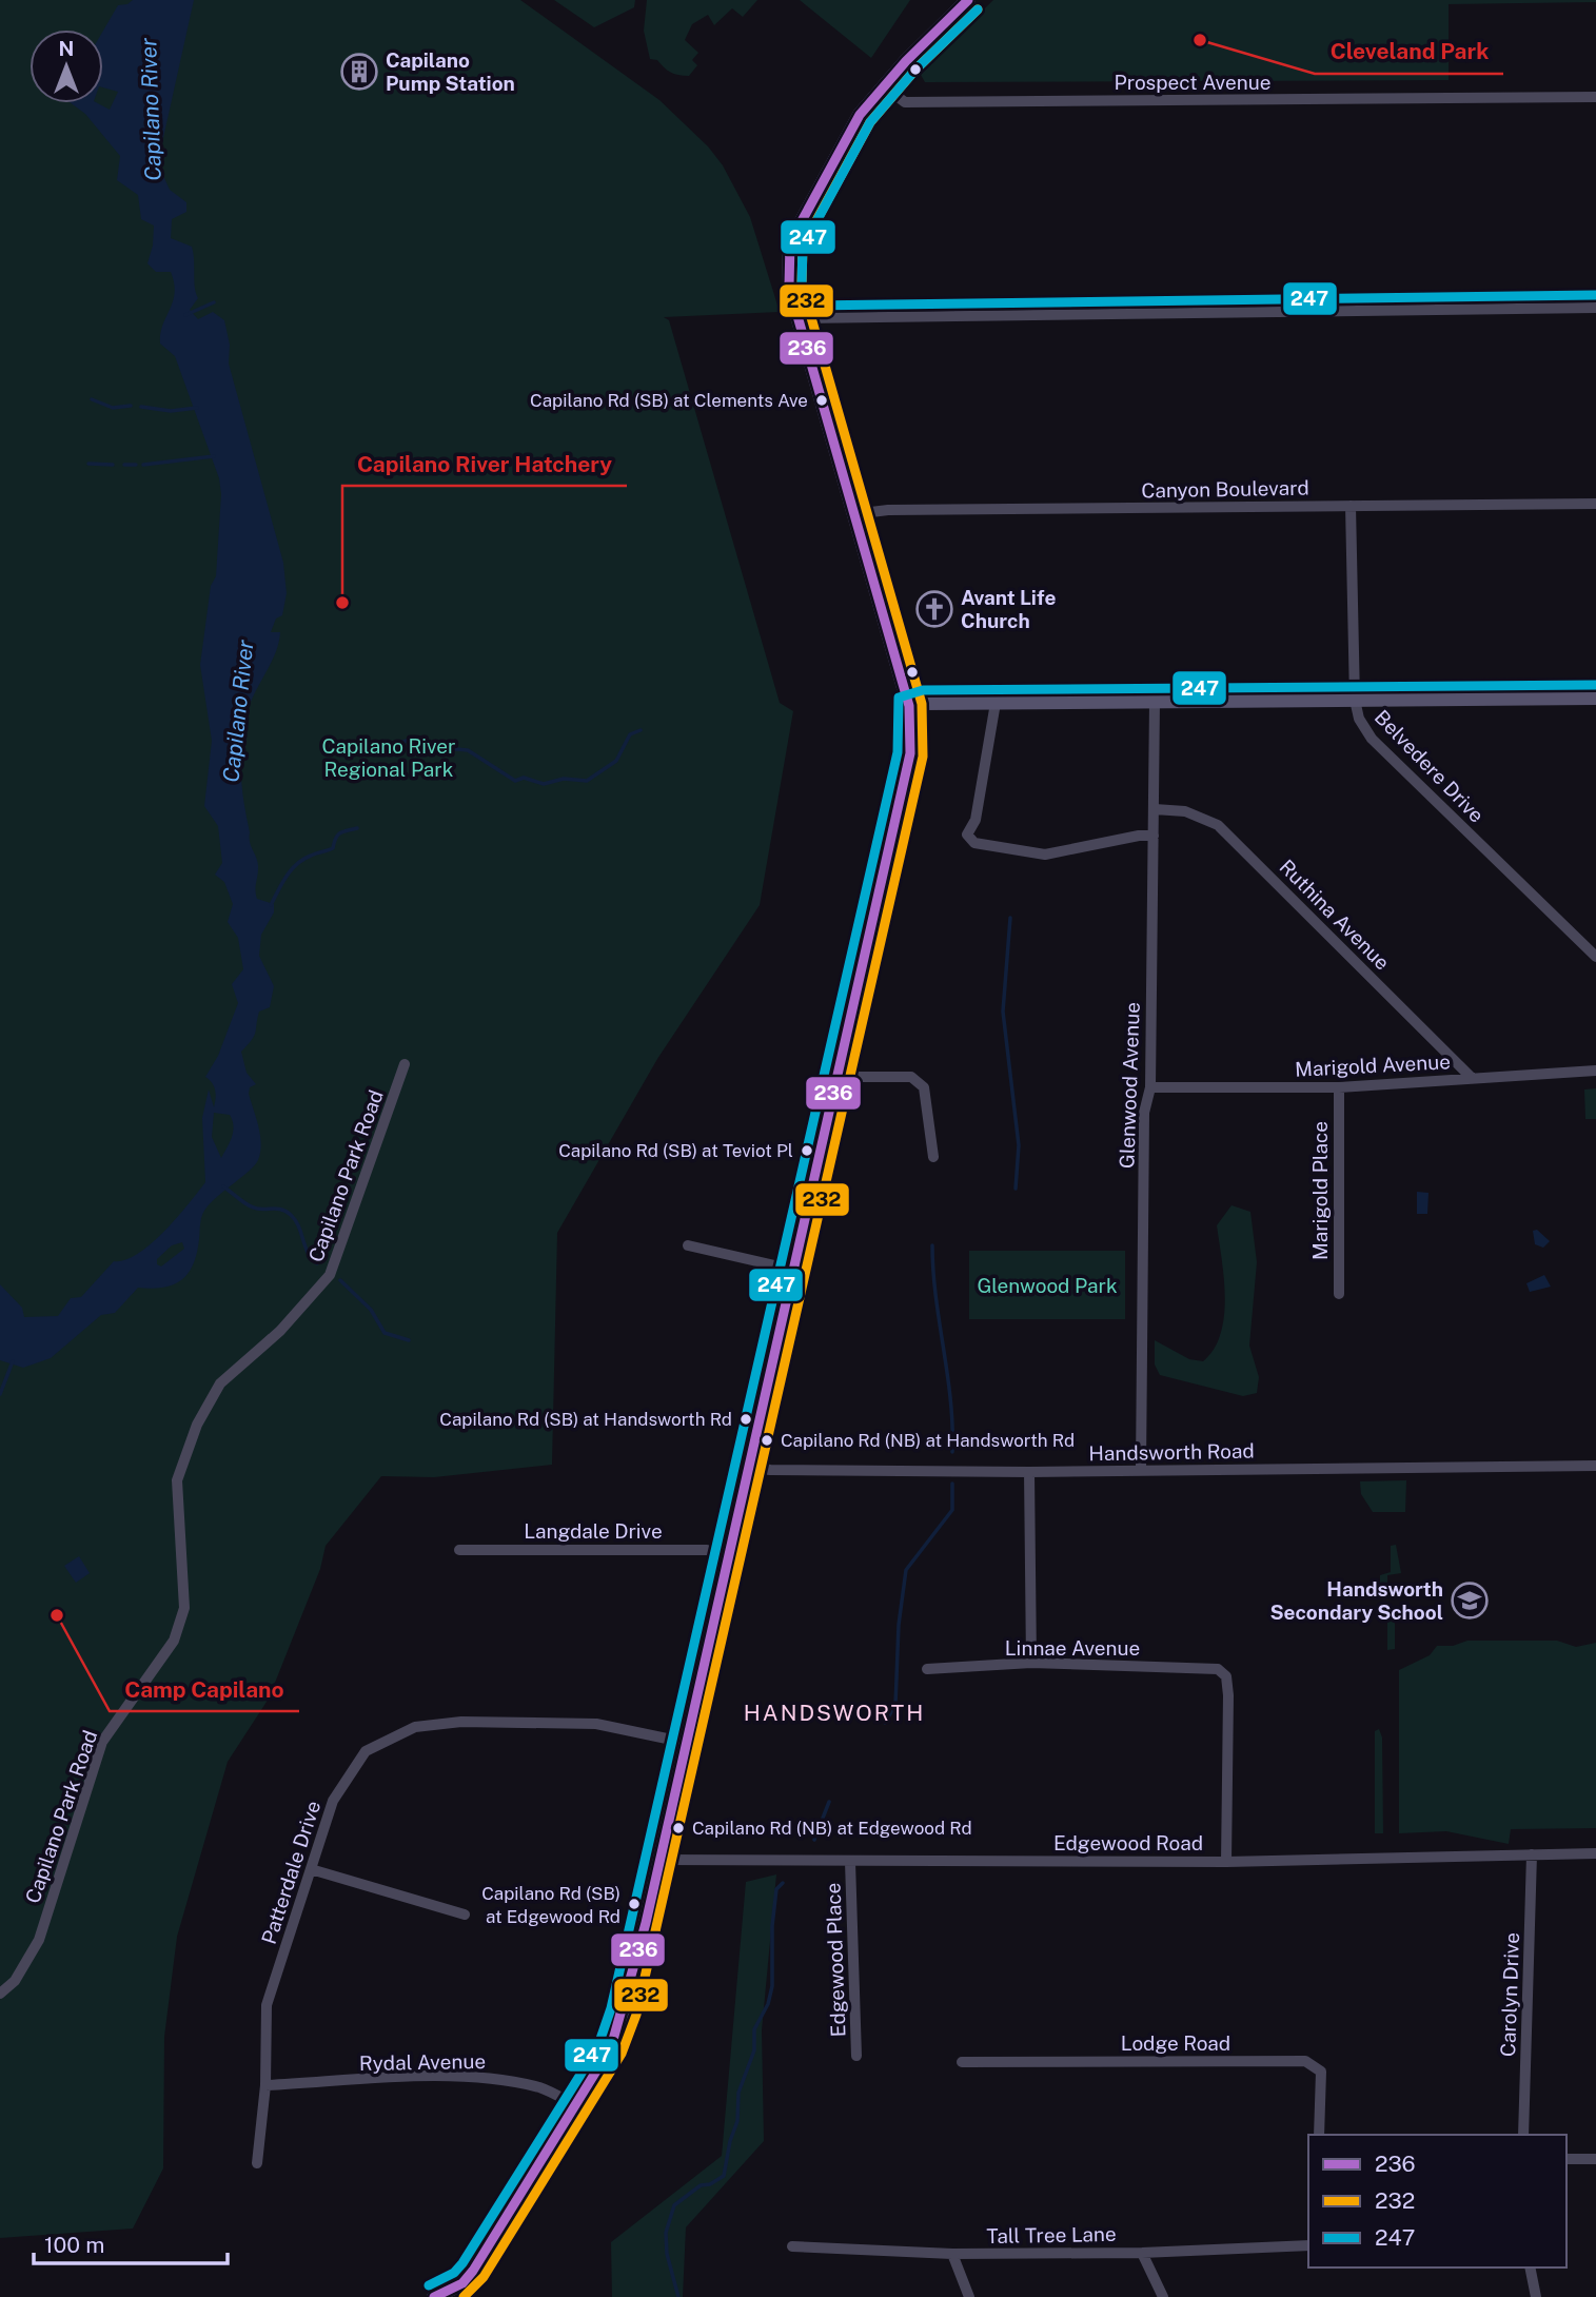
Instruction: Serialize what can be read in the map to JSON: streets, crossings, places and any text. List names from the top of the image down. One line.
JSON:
{"streets":{"street":["Prospect Avenue","Canyon Boulevard","Belvedere Drive","Ruthina Avenue","Marigold Avenue","Glenwood Avenue","Capilano Park Road","Marigold Place","Handsworth Road","Langdale Drive","Linnae Avenue","Edgewood Road","Patterdale Drive","Edgewood Place","Carolyn Drive","Lodge Road","Rydal Avenue","Tall Tree Lane"]},"crossings":[["Canyon Boulevard","Belvedere Drive"],["Ruthina Avenue","Marigold Avenue"],["Ruthina Avenue","Glenwood Avenue"],["Marigold Avenue","Glenwood Avenue"],["Marigold Avenue","Marigold Place"],["Glenwood Avenue","Handsworth Road"],["Linnae Avenue","Edgewood Road"],["Edgewood Road","Edgewood Place"],["Edgewood Road","Carolyn Drive"],["Patterdale Drive","Rydal Avenue"]],"districts":["HANDSWORTH"],"water":["Capilano River"],"parks":["Capilano River Regional Park","Glenwood Park"],"places":{"other":["Cleveland Park","Capilano Rd (SB) at Clements Ave","Capilano River Hatchery","Capilano Rd (SB) at Teviot Pl","Capilano Rd (SB) at Handsworth Rd","Capilano Rd (NB) at Handsworth Rd","Camp Capilano","Capilano Rd (NB) at Edgewood Rd","Capilano Rd (SB) at Edgewood Rd"],"building":["Capilano Pump Station"],"church":["Avant Life Church"],"school or university":["Handsworth Secondary School"]},"lines":["transit line 236","transit line 232","transit line 247"],"legend":["236","232","247"],"scale_bar":"100 m","north":"top"}
